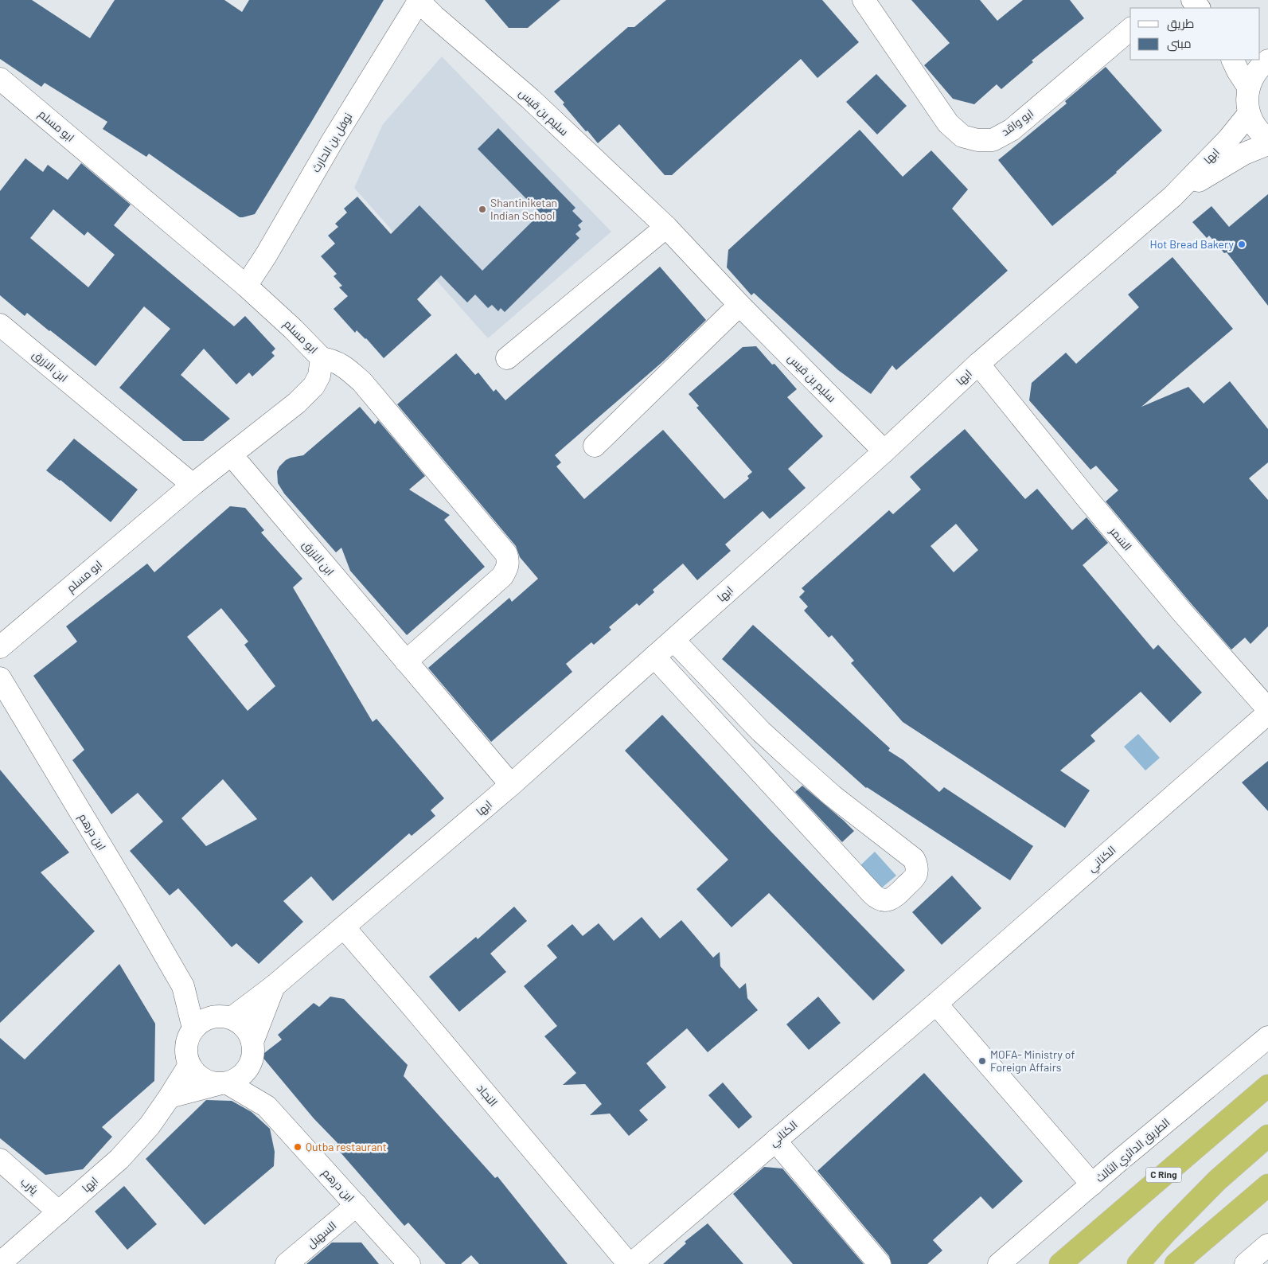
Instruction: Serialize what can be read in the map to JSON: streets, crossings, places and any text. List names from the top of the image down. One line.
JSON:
{"streets":{"highway":["C Ring"],"street":["سليم بن قيس","ابو واقد","ابو مسلم","نوفل بن الحارث","ابها","ابن الازرق","السَمر","ابن درهم","الكناني","النجاد","الطريق الدائري الثالث","يثرب","السهيل"]},"crossings":[["سليم بن قيس","نوفل بن الحارث"],["سليم بن قيس","ابها"],["ابو مسلم","نوفل بن الحارث"],["ابو مسلم","ابن الازرق"],["ابها","ابن الازرق"],["ابها","السَمر"],["ابها","ابن درهم"],["ابها","النجاد"],["ابها","يثرب"],["ابن درهم","السهيل"],["الكناني","النجاد"]],"places":["Shantiniketan Indian School","Hot Bread Bakery","MOFA- Ministry of Foreign Affairs","Qutba restaurant"],"legend":["طريق","مبنى"]}
